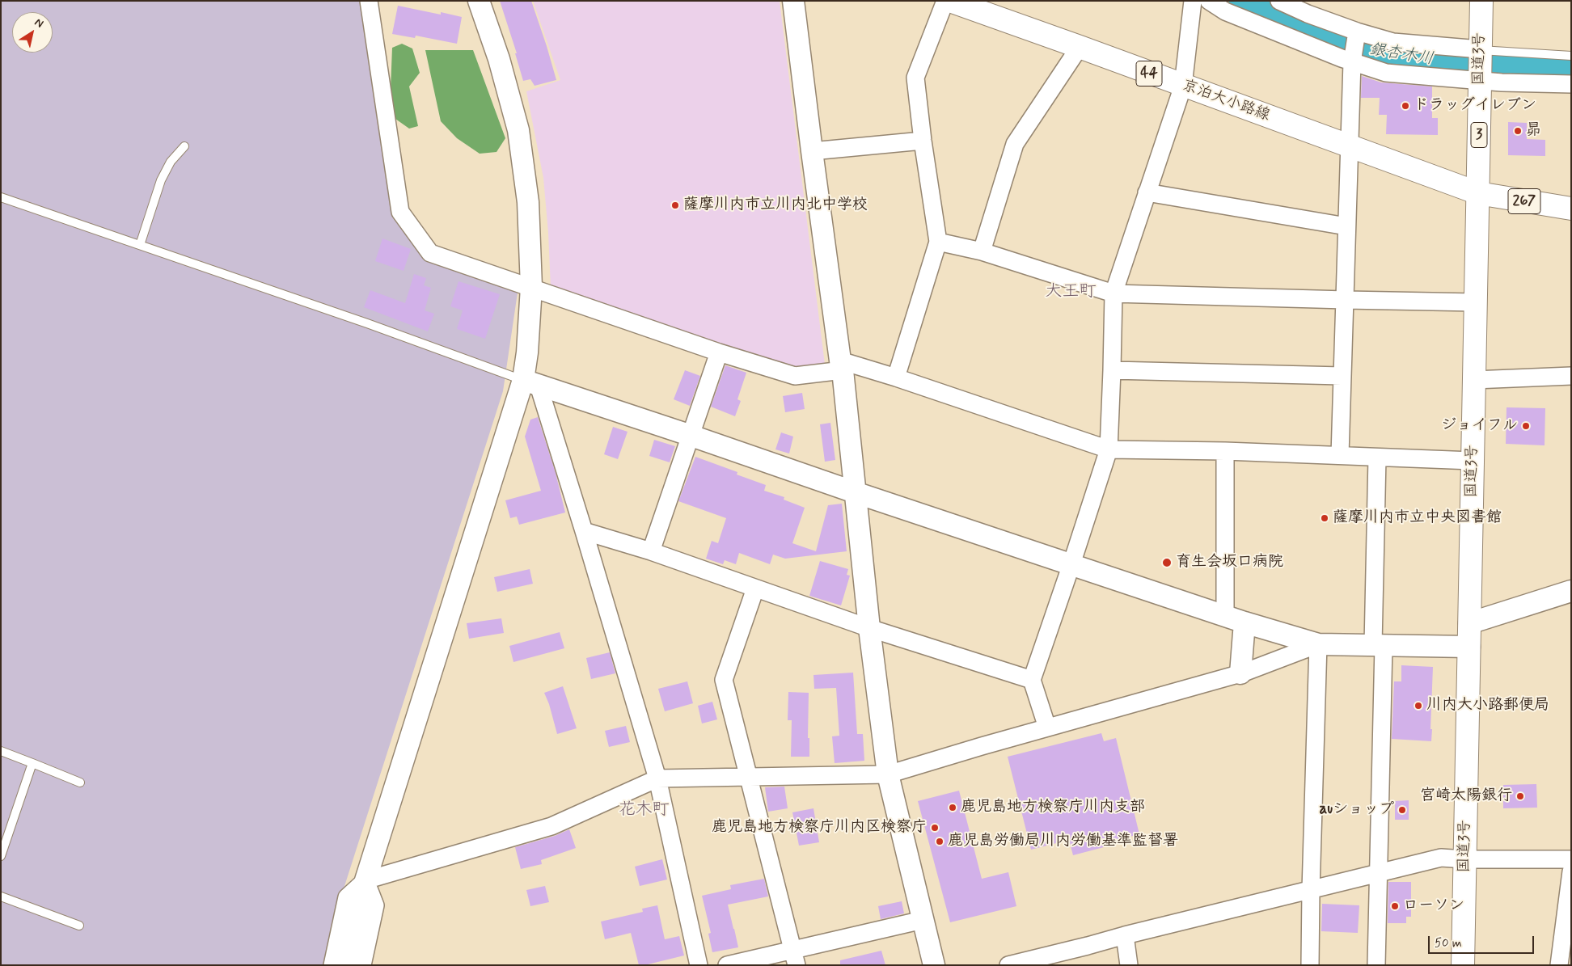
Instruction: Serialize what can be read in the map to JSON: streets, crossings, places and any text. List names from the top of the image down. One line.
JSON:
{"streets":{"main road":["国道3号","44","京泊大小路線","3","267"]},"crossings":[["国道3号","京泊大小路線"],["国道3号","267"],["京泊大小路線","267"]],"districts":["大王町","花木町"],"water":["銀杏木川"],"places":["ドラッグイレブン","昴","薩摩川内市立川内北中学校","ジョイフル","薩摩川内市立中央図書館","育生会坂口病院","川内大小路郵便局","宮崎太陽銀行","鹿児島地方検察庁川内支部","auショップ","鹿児島地方検察庁川内区検察庁","鹿児島労働局川内労働基準監督署","ローソン"],"scale_bar":"50 m","north":"top right"}
